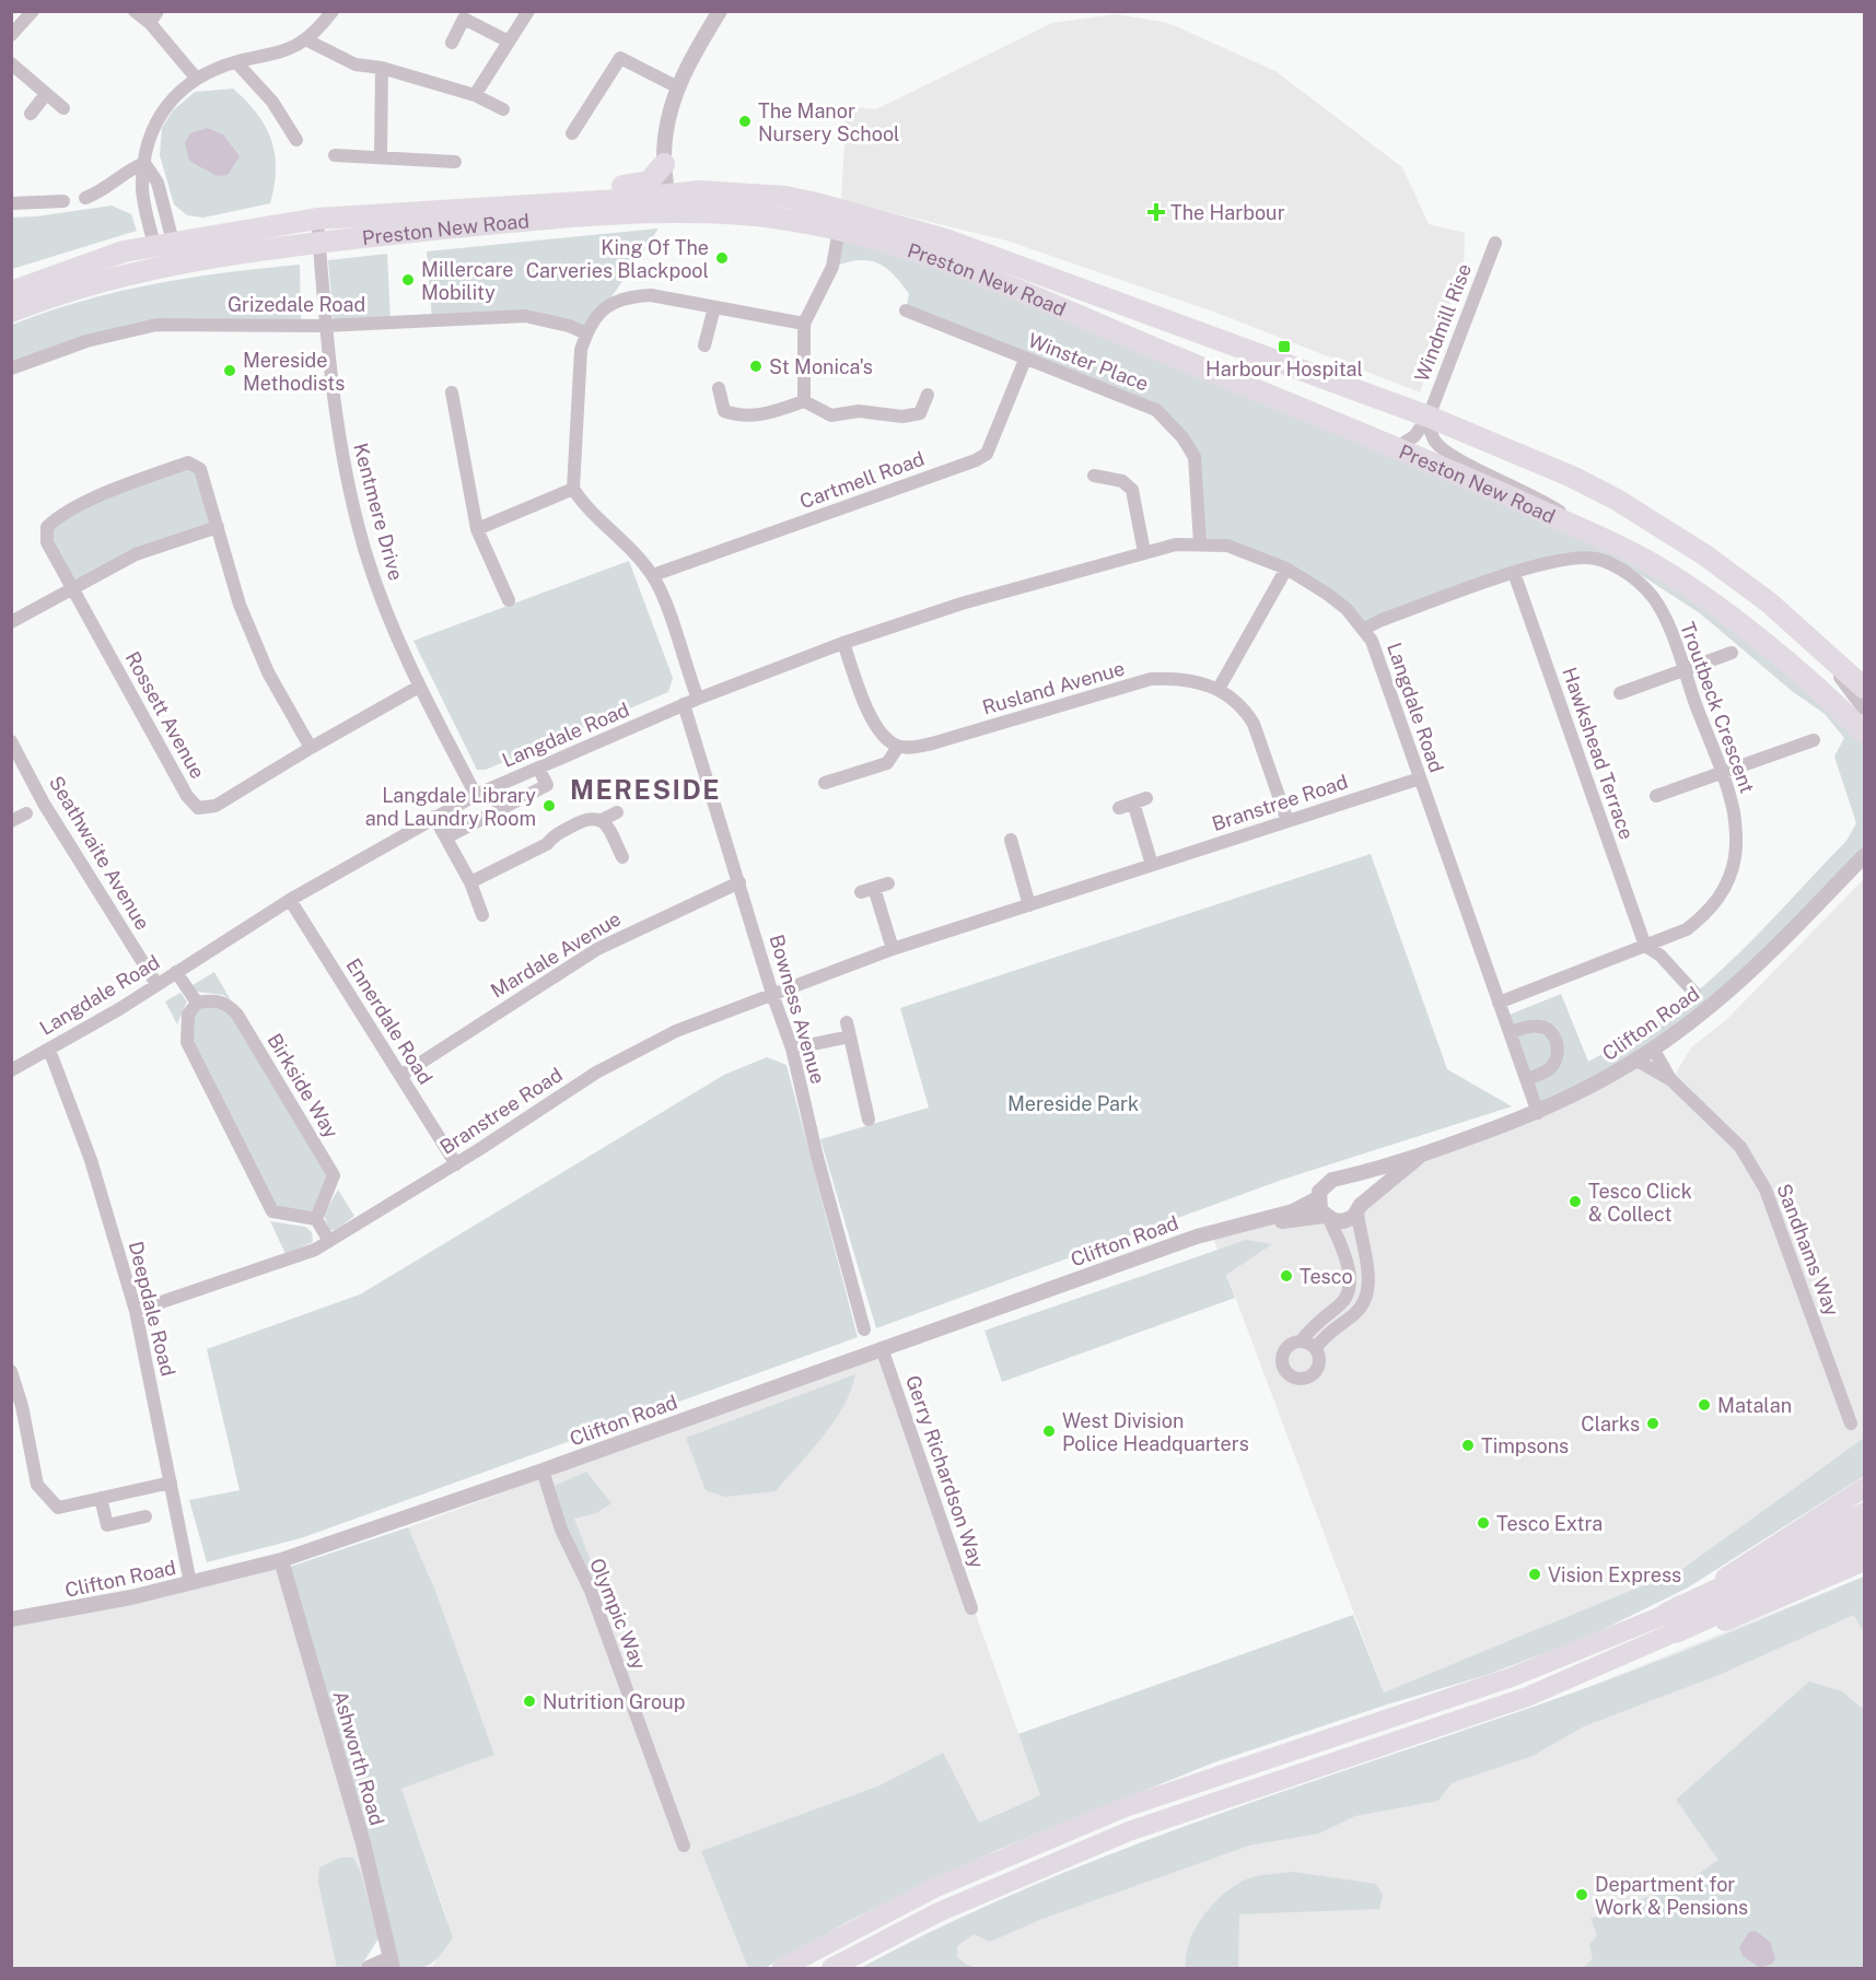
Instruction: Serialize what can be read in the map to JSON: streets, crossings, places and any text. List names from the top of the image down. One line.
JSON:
{"streets":{"highway":["Preston New Road"],"street":["Grizedale Road","Windmill Rise","Winster Place","Cartmell Road","Kentmere Drive","Rusland Avenue","Langdale Road","Troutbeck Crescent","Rossett Avenue","Hawkshead Terrace","Branstree Road","Seathwaite Avenue","Mardale Avenue","Bowness Avenue","Ennerdale Road","Clifton Road","Birkside Way","Sandhams Way","Deepdale Road","Gerry Richardson Way","Olympic Way","Ashworth Road"]},"crossings":[["Preston New Road","Windmill Rise"],["Preston New Road","Kentmere Drive"],["Grizedale Road","Kentmere Drive"],["Winster Place","Cartmell Road"],["Winster Place","Langdale Road"],["Kentmere Drive","Langdale Road"],["Kentmere Drive","Rossett Avenue"],["Rusland Avenue","Branstree Road"],["Langdale Road","Troutbeck Crescent"],["Langdale Road","Branstree Road"],["Langdale Road","Seathwaite Avenue"],["Langdale Road","Bowness Avenue"],["Langdale Road","Ennerdale Road"],["Langdale Road","Clifton Road"],["Langdale Road","Deepdale Road"],["Troutbeck Crescent","Hawkshead Terrace"],["Branstree Road","Bowness Avenue"],["Branstree Road","Ennerdale Road"],["Branstree Road","Deepdale Road"],["Mardale Avenue","Bowness Avenue"],["Mardale Avenue","Ennerdale Road"],["Clifton Road","Sandhams Way"],["Clifton Road","Deepdale Road"],["Clifton Road","Gerry Richardson Way"],["Clifton Road","Olympic Way"],["Clifton Road","Ashworth Road"]],"districts":["MERESIDE"],"parks":["Mereside Park"],"places":{"other":["The Manor Nursery School","King Of The Carveries Blackpool","Millercare Mobility","St Monica's","Mereside Methodists","Langdale Library and Laundry Room","Tesco Click & Collect","Tesco","Matalan","Clarks","West Division Police Headquarters","Timpsons","Tesco Extra","Vision Express","Nutrition Group","Department for Work & Pensions"],"health":["The Harbour"],"transit":["Harbour Hospital"]}}
